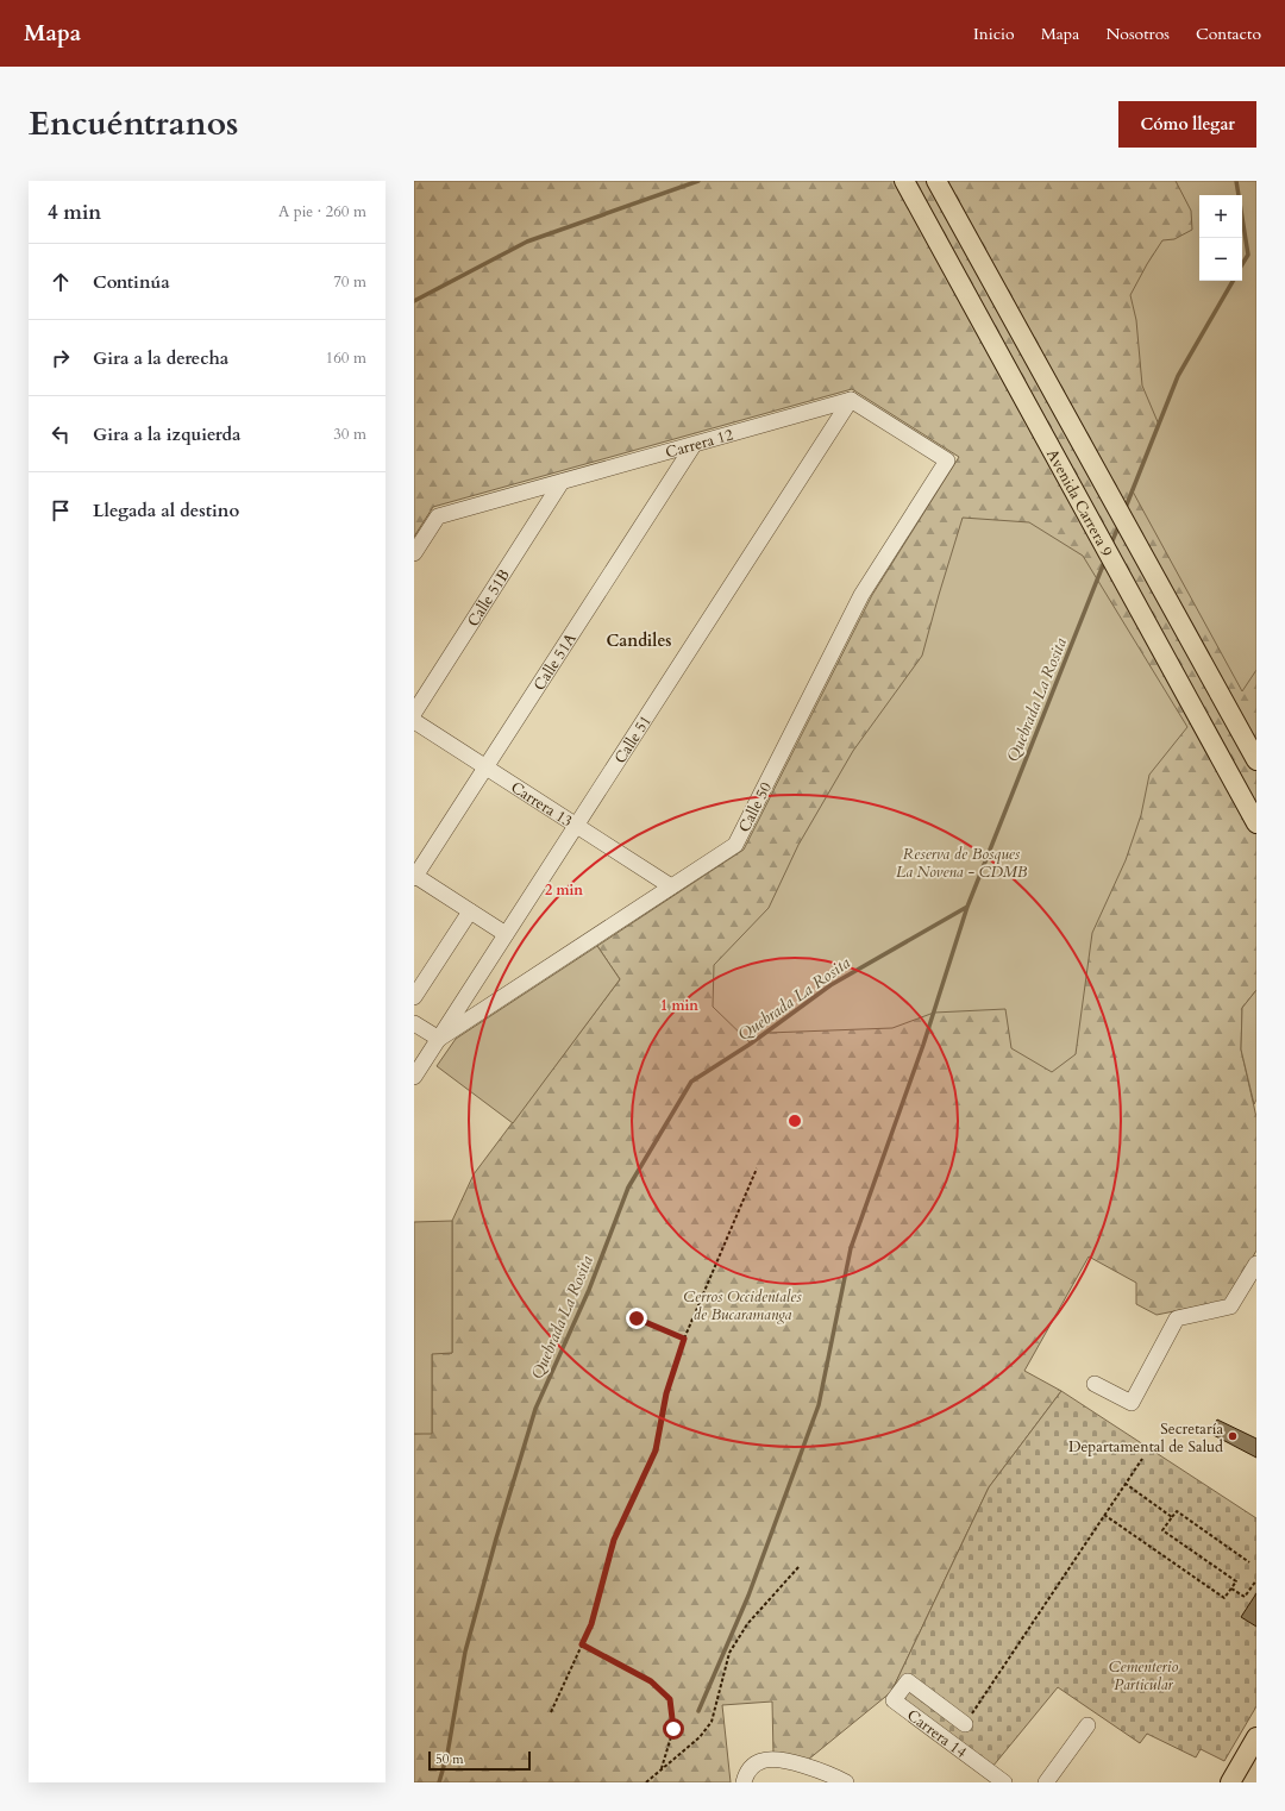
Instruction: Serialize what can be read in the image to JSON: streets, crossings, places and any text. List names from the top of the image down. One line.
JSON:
{"streets":{"main road":["Avenida Carrera 9"],"street":["Carrera 12","Calle 51B","Calle 51A","Calle 51","Carrera 13","Calle 50","Carrera 14"]},"crossings":[["Carrera 12","Calle 51B"],["Carrera 12","Calle 51A"],["Carrera 12","Calle 51"],["Carrera 12","Calle 50"],["Calle 51A","Carrera 13"],["Calle 51","Carrera 13"],["Calle 51","Calle 50"],["Carrera 13","Calle 50"]],"districts":["Candiles"],"water":["Quebrada La Rosita"],"parks":["Reserva de Bosques La Novena - CDMB","Cerros Occidentales de Bucaramanga","Cementerio Particular"],"places":["Secretaría Departamental de Salud"],"scale_bar":"50 m","page":{"header":"Mapa","nav":["Inicio","Mapa","Nosotros","Contacto"],"title":"Encuéntranos","buttons":"Cómo llegar","heading":["4 min","A pie · 260 m"],"map_buttons":["+","−"],"list":[["Continúa","70 m"],["Gira a la derecha","160 m"],["Gira a la izquierda","30 m"],"Llegada al destino"],"scale":"50 m"},"rings":["2 min","1 min"]}
